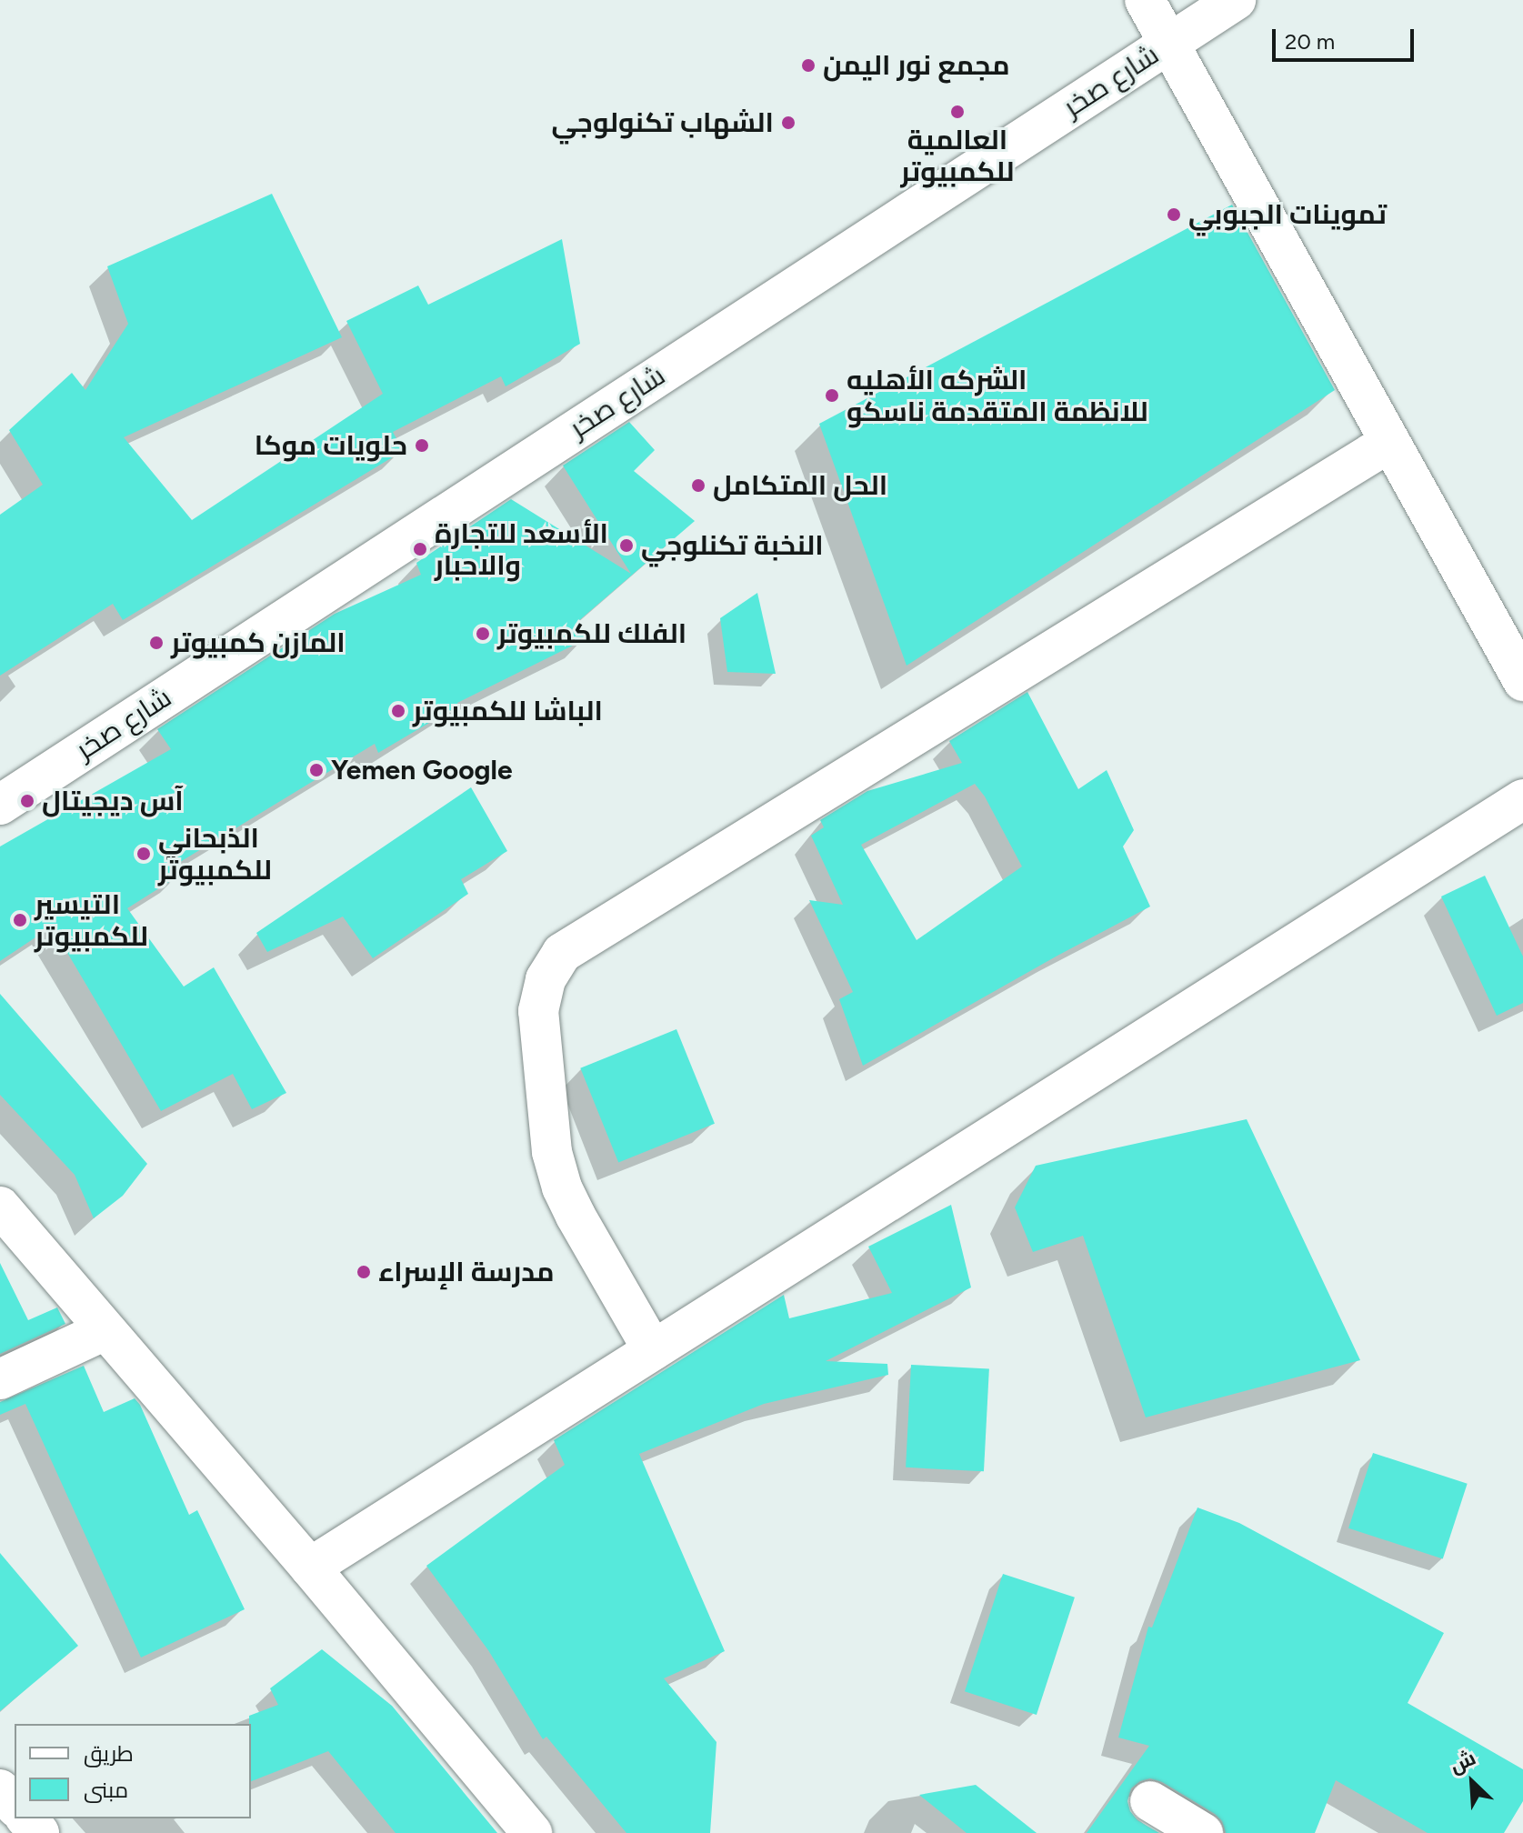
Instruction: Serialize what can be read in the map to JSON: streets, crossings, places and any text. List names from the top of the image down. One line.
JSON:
{"streets":{"street":["شارع صخر"]},"places":["مجمع نور اليمن","العالمية للكمبيوتر","الشهاب تكنولوجي","تموينات الجبوبي","الشركه الأهليه للانظمة المتقدمة ناسكو","حلويات موكا","الحل المتكامل","النخبة تكنلوجي","الأسعد للتجارة والاحبار","الفلك للكمبيوتر","المازن كمبيوتر","الباشا للكمبيوتر","Yemen Google","آس ديجيتال","الذبحاني للكمبيوتر","التيسير للكمبيوتر","مدرسة الإسراء"],"legend":["طريق","مبنى"],"scale_bar":"20 m","north":"top left"}
